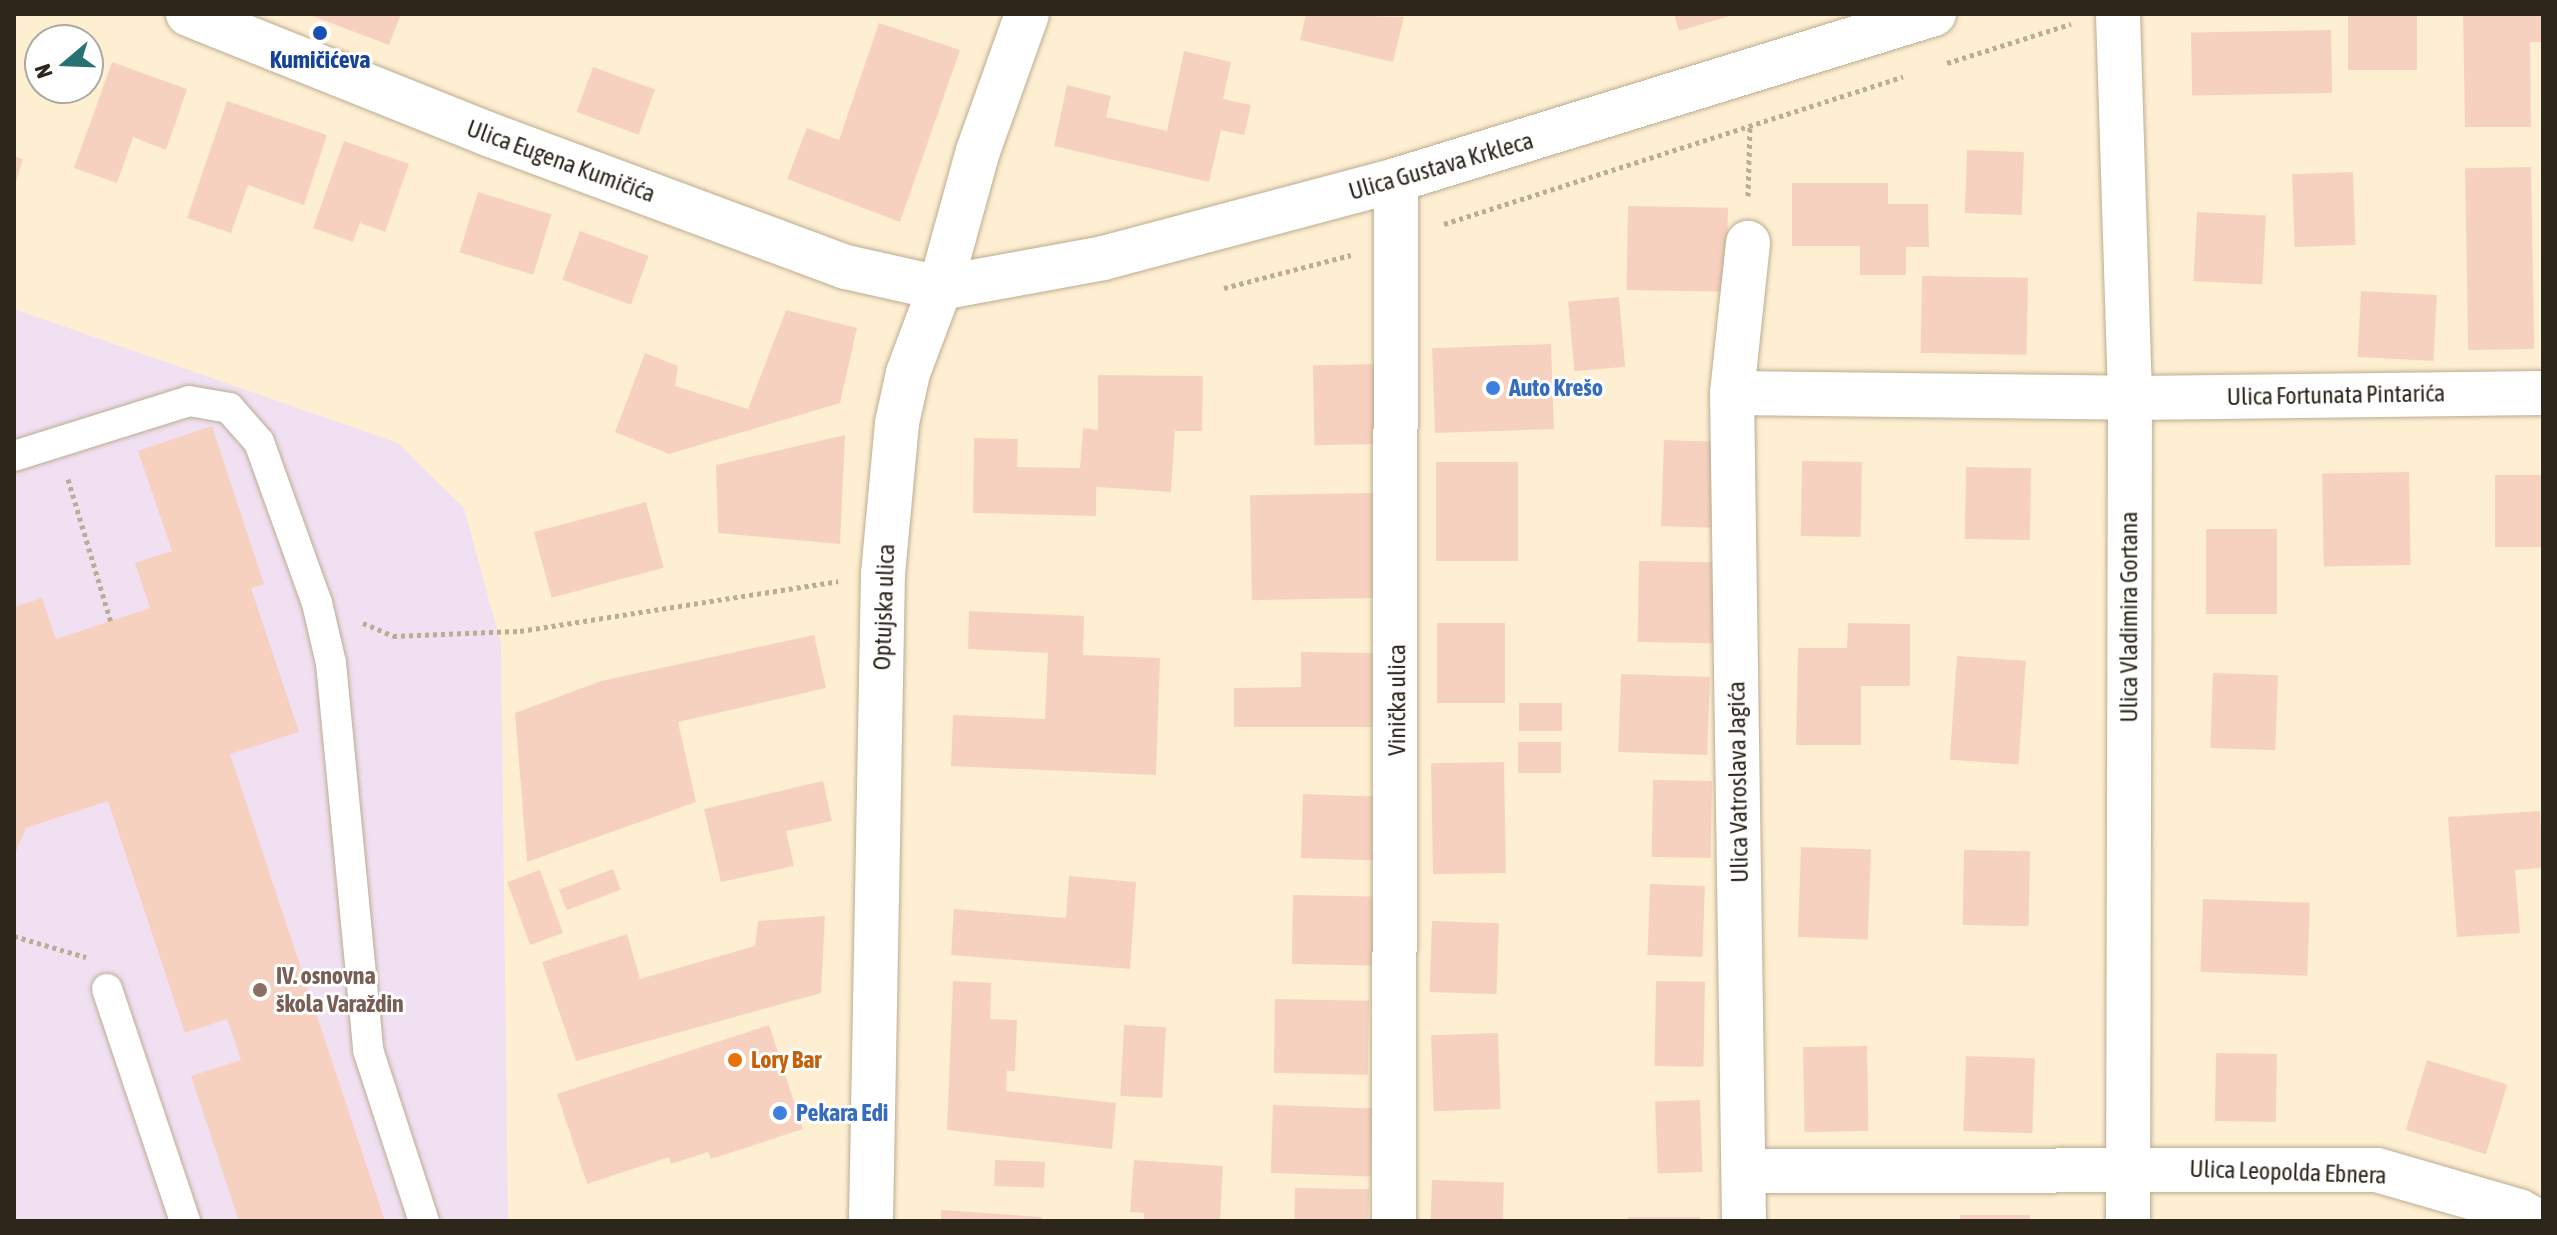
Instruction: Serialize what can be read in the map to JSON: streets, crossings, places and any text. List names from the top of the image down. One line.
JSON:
{"streets":{"street":["Ulica Eugena Kumičića","Ulica Gustava Krkleca","Ulica Fortunata Pintarića","Optujska ulica","Ulica Vladimira Gortana","Vinička ulica","Ulica Vatroslava Jagića","Ulica Leopolda Ebnera"]},"crossings":[["Ulica Eugena Kumičića","Ulica Gustava Krkleca"],["Ulica Eugena Kumičića","Optujska ulica"],["Ulica Gustava Krkleca","Optujska ulica"],["Ulica Gustava Krkleca","Vinička ulica"],["Ulica Fortunata Pintarića","Ulica Vladimira Gortana"],["Ulica Vladimira Gortana","Ulica Leopolda Ebnera"]],"places":["Kumičićeva","Auto Krešo","IV. osnovna škola Varaždin","Lory Bar","Pekara Edi"],"north":"left"}
